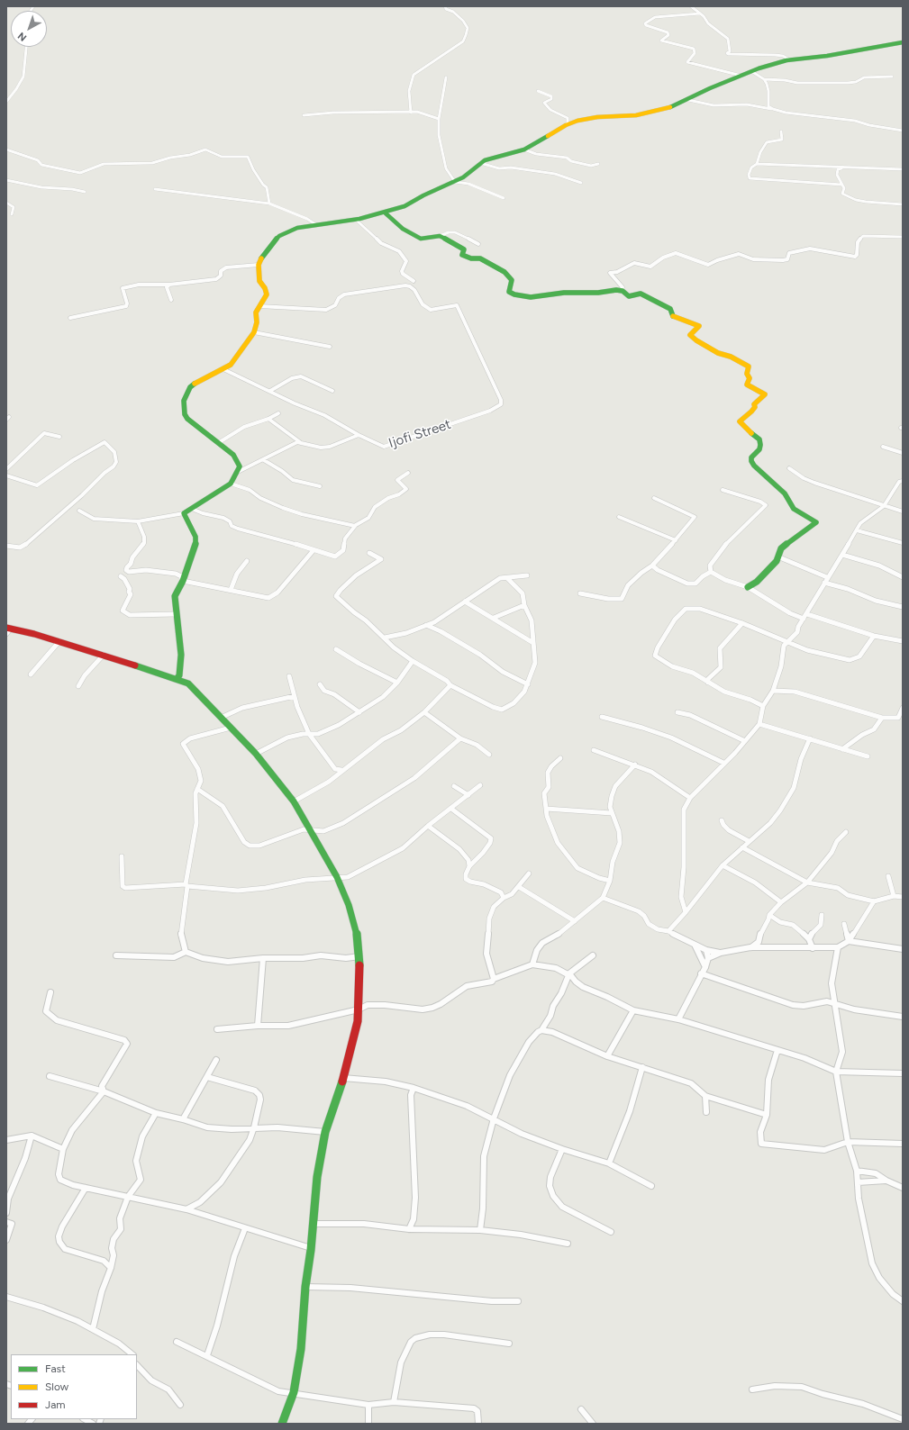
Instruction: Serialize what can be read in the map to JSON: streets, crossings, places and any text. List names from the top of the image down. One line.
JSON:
{"streets":{"street":["Ijofi Street"]},"legend":["Fast","Slow","Jam"],"north":"bottom left"}
